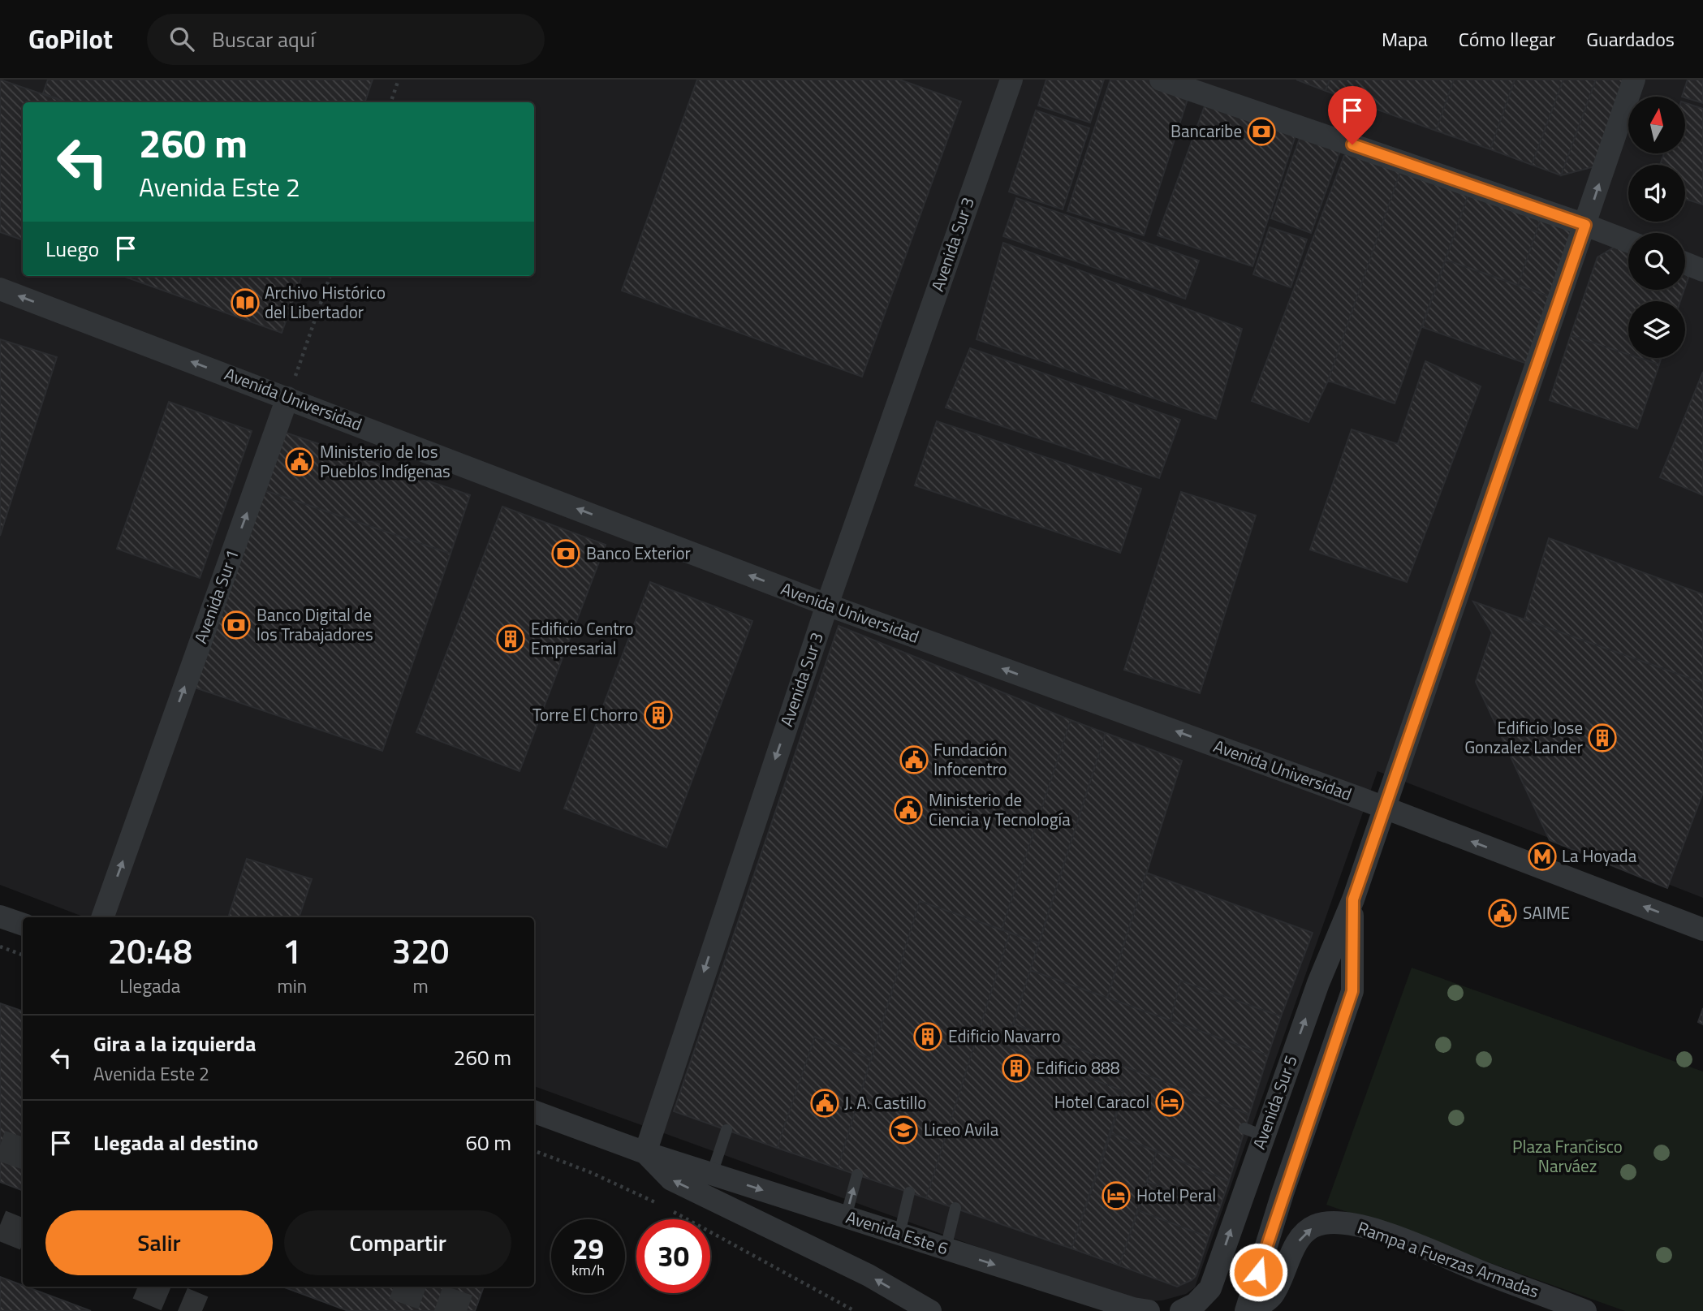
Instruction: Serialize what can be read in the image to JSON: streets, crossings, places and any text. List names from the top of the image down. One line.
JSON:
{"streets":{"street":["Avenida Sur 3","Avenida Universidad","Avenida Sur 1","Avenida Sur 5","Avenida Este 6","Rampa a Fuerzas Armadas"]},"crossings":[["Avenida Sur 3","Avenida Universidad"],["Avenida Sur 3","Avenida Este 6"],["Avenida Universidad","Avenida Sur 1"],["Avenida Universidad","Avenida Sur 5"]],"one_way":["Avenida Sur 3","Avenida Universidad","Avenida Sur 1","Rampa a Fuerzas Armadas"],"parks":["Plaza Francisco Narváez"],"places":{"bank":["Bancaribe","Banco Exterior","Banco Digital de los Trabajadores"],"library":["Archivo Histórico del Libertador"],"public building":["Ministerio de los Pueblos Indígenas","Fundación Infocentro","Ministerio de Ciencia y Tecnología","SAIME","J. A. Castillo"],"building":["Edificio Centro Empresarial","Torre El Chorro","Edificio Jose Gonzalez Lander","Edificio Navarro","Edificio 888"],"metro station":["La Hoyada"],"hotel":["Hotel Caracol","Hotel Peral"],"school or university":["Liceo Avila"]},"north":"top","page":{"header":"GoPilot","search":"Buscar aquí","nav":["Mapa","Cómo llegar","Guardados"],"turn":["260 m","Avenida Este 2"],"then":"Luego","eta":["20:48","Llegada","1","min","320","m"],"list":[{"name":"Gira a la izquierda","note":"Avenida Este 2","value":"260 m"},{"name":"Llegada al destino","value":"60 m"}],"buttons":["Salir","Compartir"],"speed":"29 km/h","limit":"30"}}
